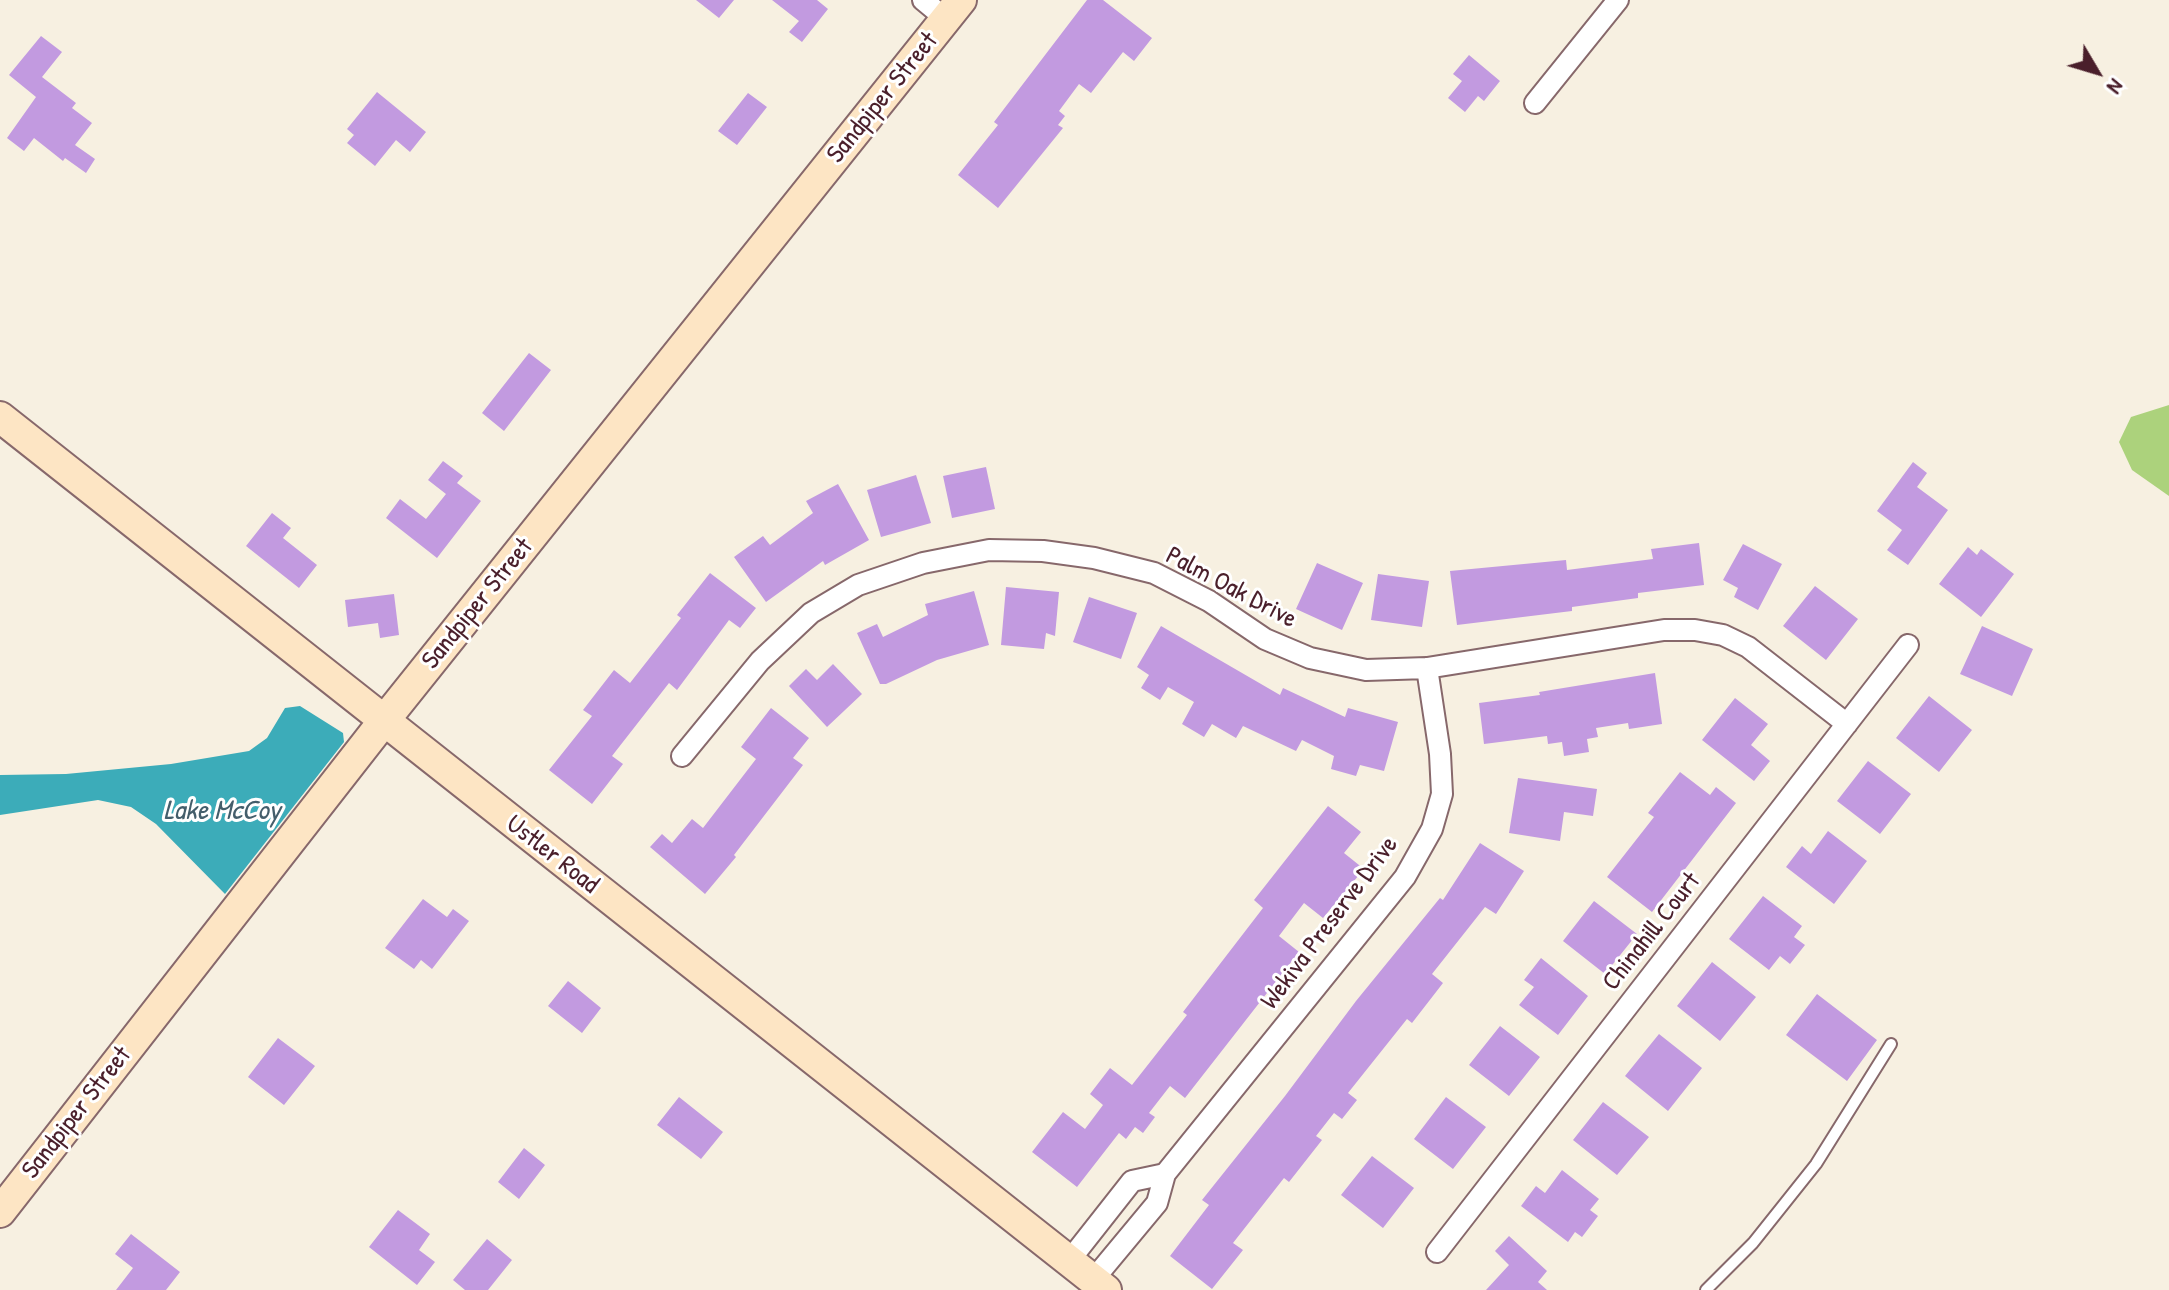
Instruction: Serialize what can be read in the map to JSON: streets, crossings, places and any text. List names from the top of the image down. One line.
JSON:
{"streets":{"street":["Sandpiper Street","Palm Oak Drive","Ustler Road","Wekiva Preserve Drive","Chinahill Court"]},"crossings":[["Sandpiper Street","Ustler Road"],["Palm Oak Drive","Wekiva Preserve Drive"],["Palm Oak Drive","Chinahill Court"],["Ustler Road","Wekiva Preserve Drive"]],"water":["Lake McCoy"],"north":"bottom right"}
